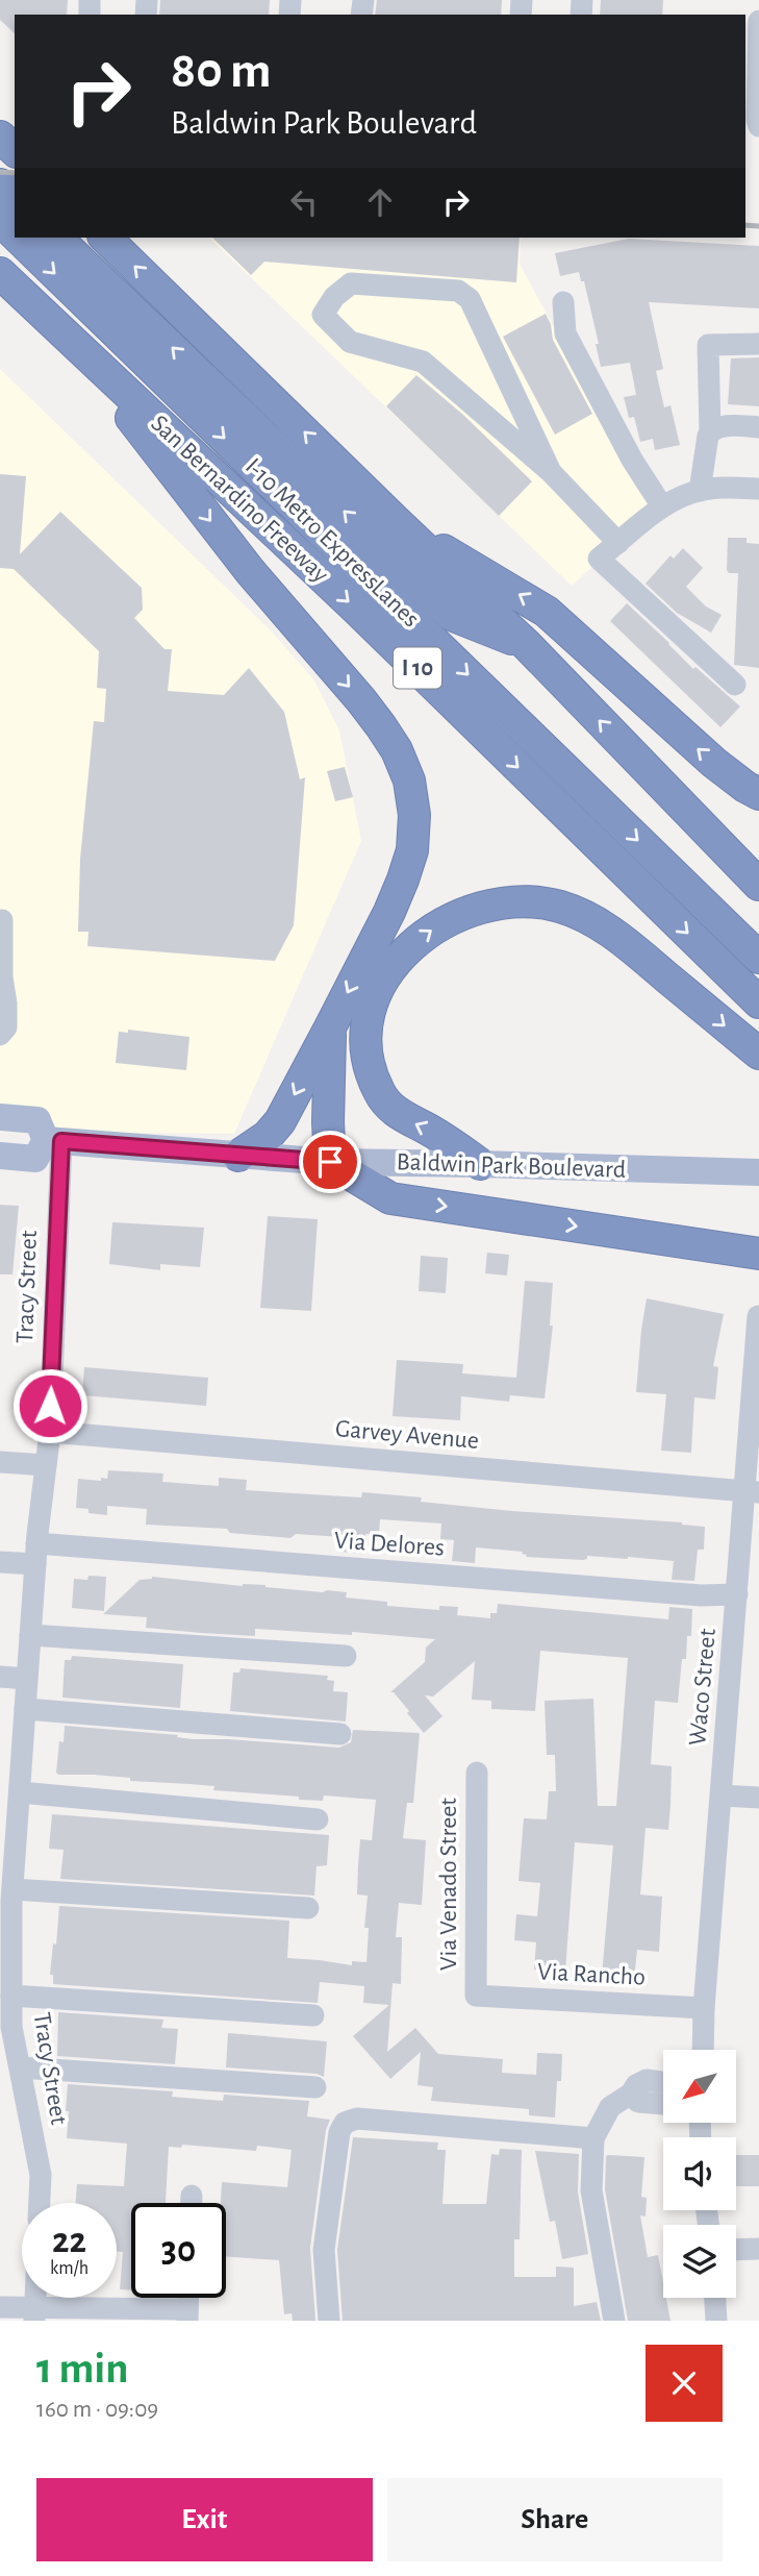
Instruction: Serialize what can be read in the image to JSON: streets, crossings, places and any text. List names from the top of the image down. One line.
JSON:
{"streets":{"highway":["San Bernardino Freeway","I-10 Metro ExpressLanes","I 10"],"main road":["Baldwin Park Boulevard"],"street":["Tracy Street","Garvey Avenue","Via Delores","Waco Street","Via Venado Street","Via Rancho"]},"crossings":[["Baldwin Park Boulevard","Tracy Street"],["Tracy Street","Garvey Avenue"],["Tracy Street","Via Delores"],["Garvey Avenue","Waco Street"],["Via Delores","Waco Street"],["Waco Street","Via Rancho"],["Via Venado Street","Via Rancho"]],"north":"bottom left","page":{"turn":["80 m","Baldwin Park Boulevard"],"speed":"22 km/h","limit":"30","heading":["1 min","160 m · 09:09"],"buttons":["Exit","Share"]}}
